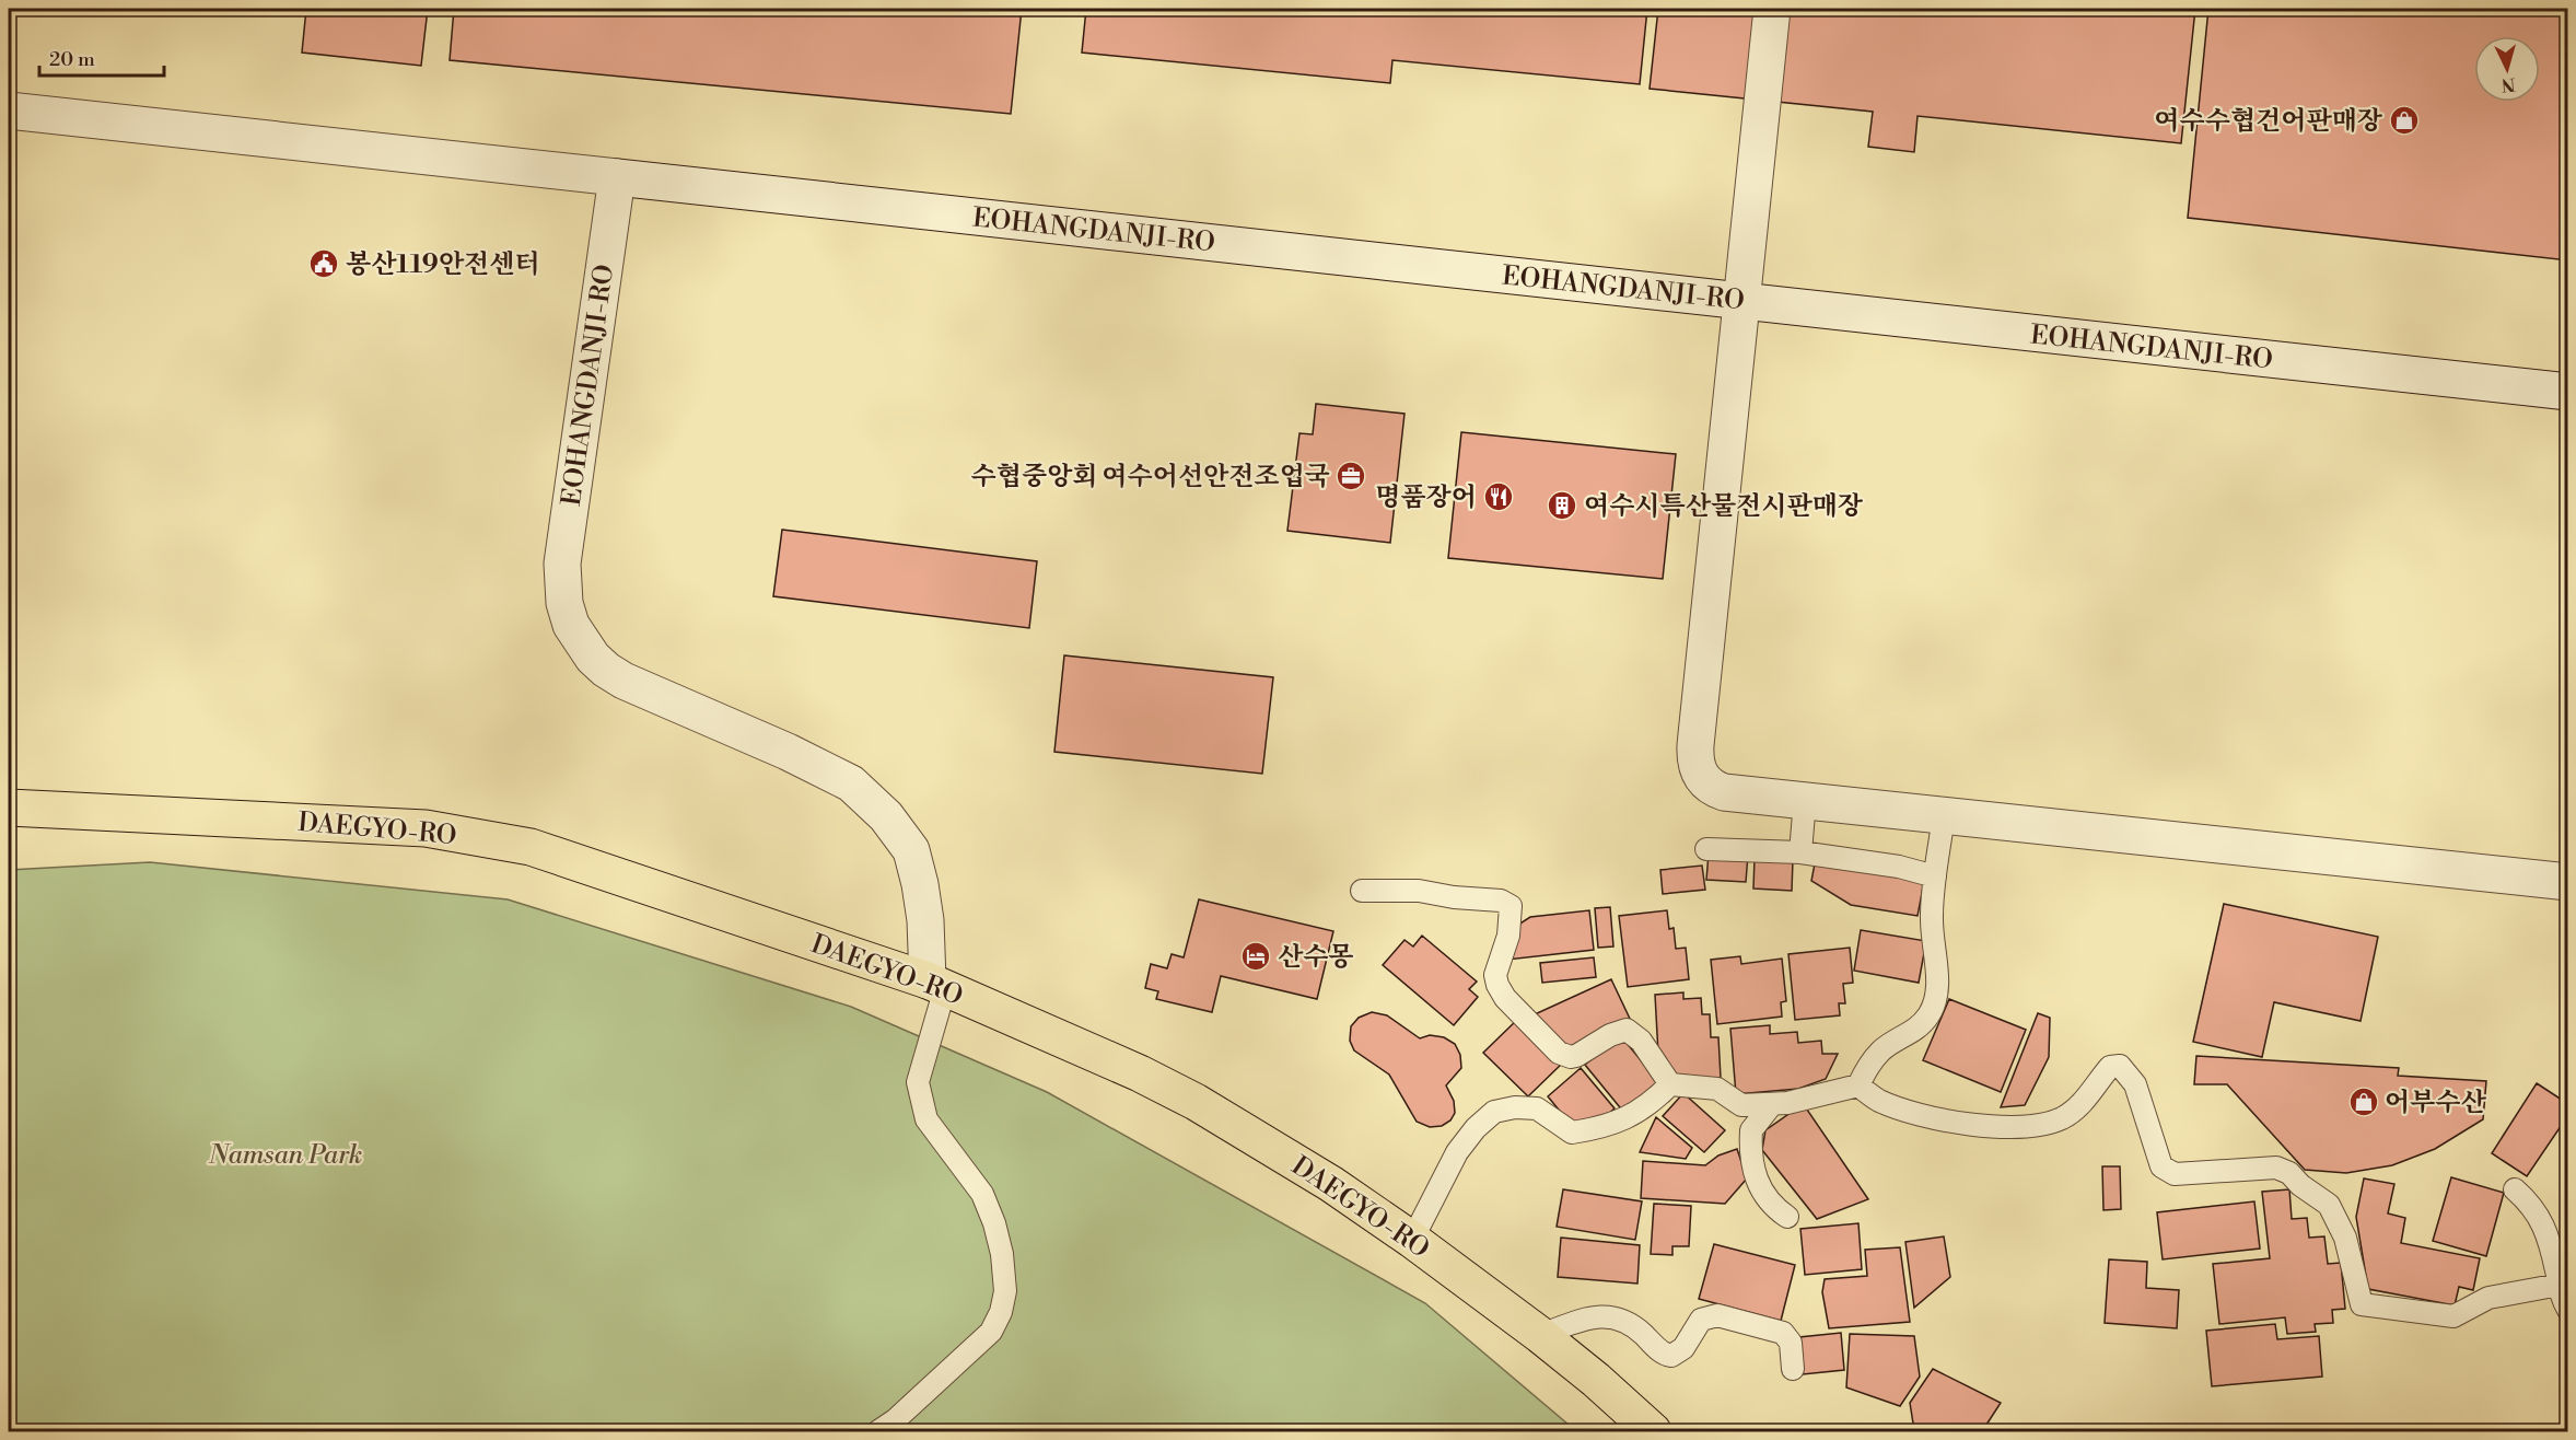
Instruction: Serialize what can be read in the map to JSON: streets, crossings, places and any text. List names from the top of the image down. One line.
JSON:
{"streets":{"main road":["DAEGYO-RO"],"street":["EOHANGDANJI-RO"]},"crossings":[["EOHANGDANJI-RO","DAEGYO-RO"]],"parks":["Namsan Park"],"places":{"shop":["여수수협건어판매장","어부수산"],"public building":["봉산119안전센터"],"office":["수협중앙회 여수어선안전조업국"],"restaurant":["명품장어"],"building":["여수시특산물전시판매장"],"hotel":["산수몽"]},"scale_bar":"20 m","north":"bottom"}
